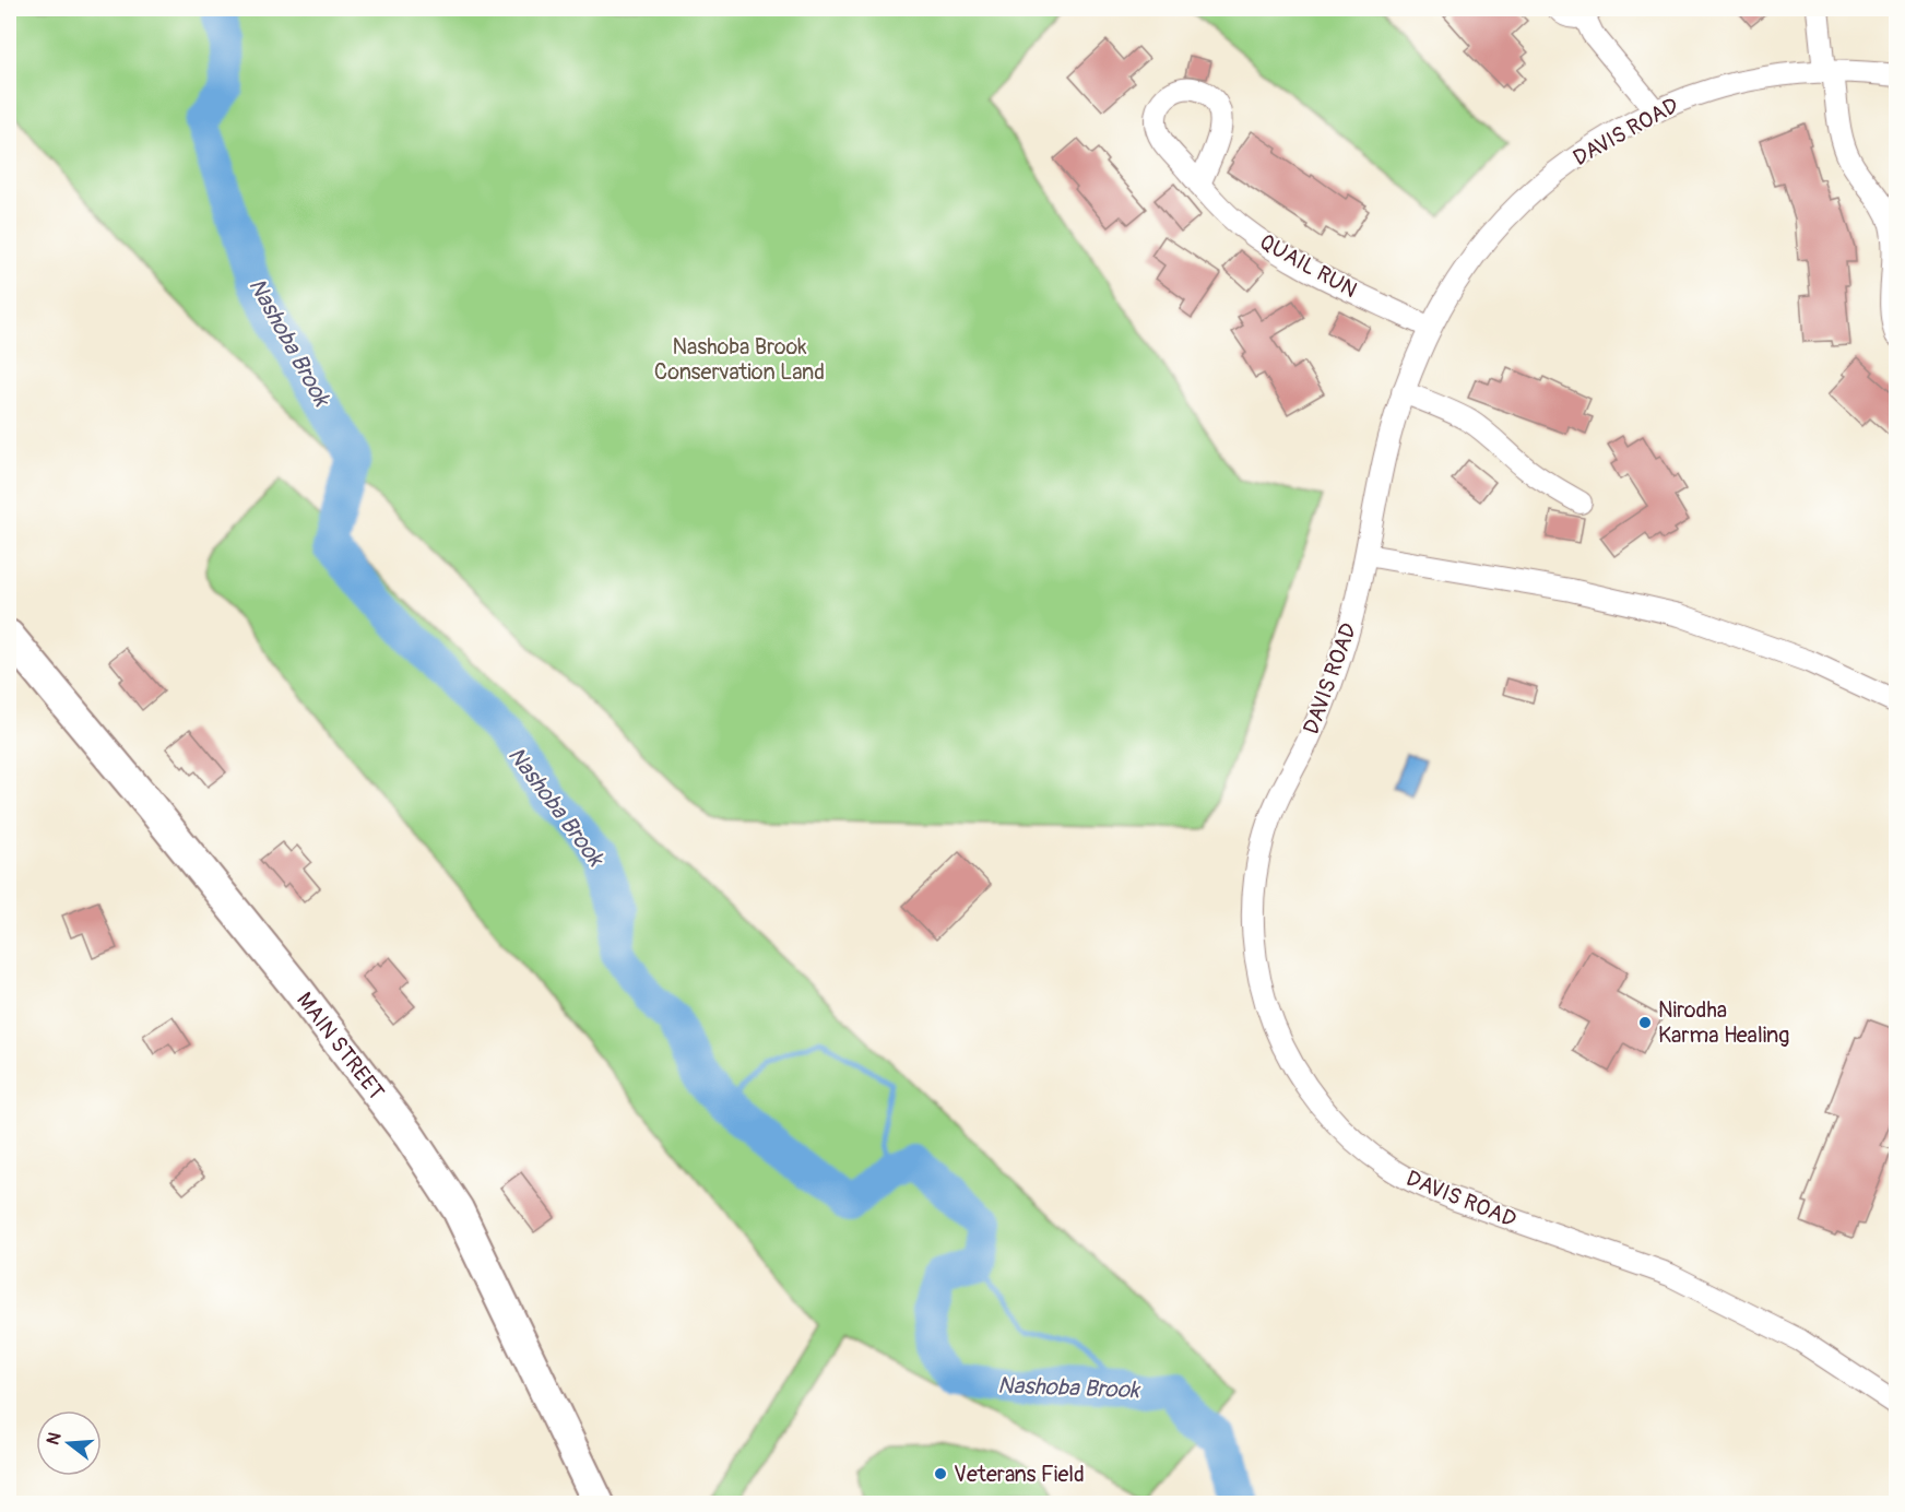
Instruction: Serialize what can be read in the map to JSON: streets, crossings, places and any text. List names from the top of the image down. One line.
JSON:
{"streets":{"main road":["MAIN STREET"],"street":["DAVIS ROAD","QUAIL RUN"]},"crossings":[["DAVIS ROAD","QUAIL RUN"]],"water":["Nashoba Brook"],"parks":["Nashoba Brook Conservation Land"],"places":["Nirodha Karma Healing","Veterans Field"],"north":"left"}
